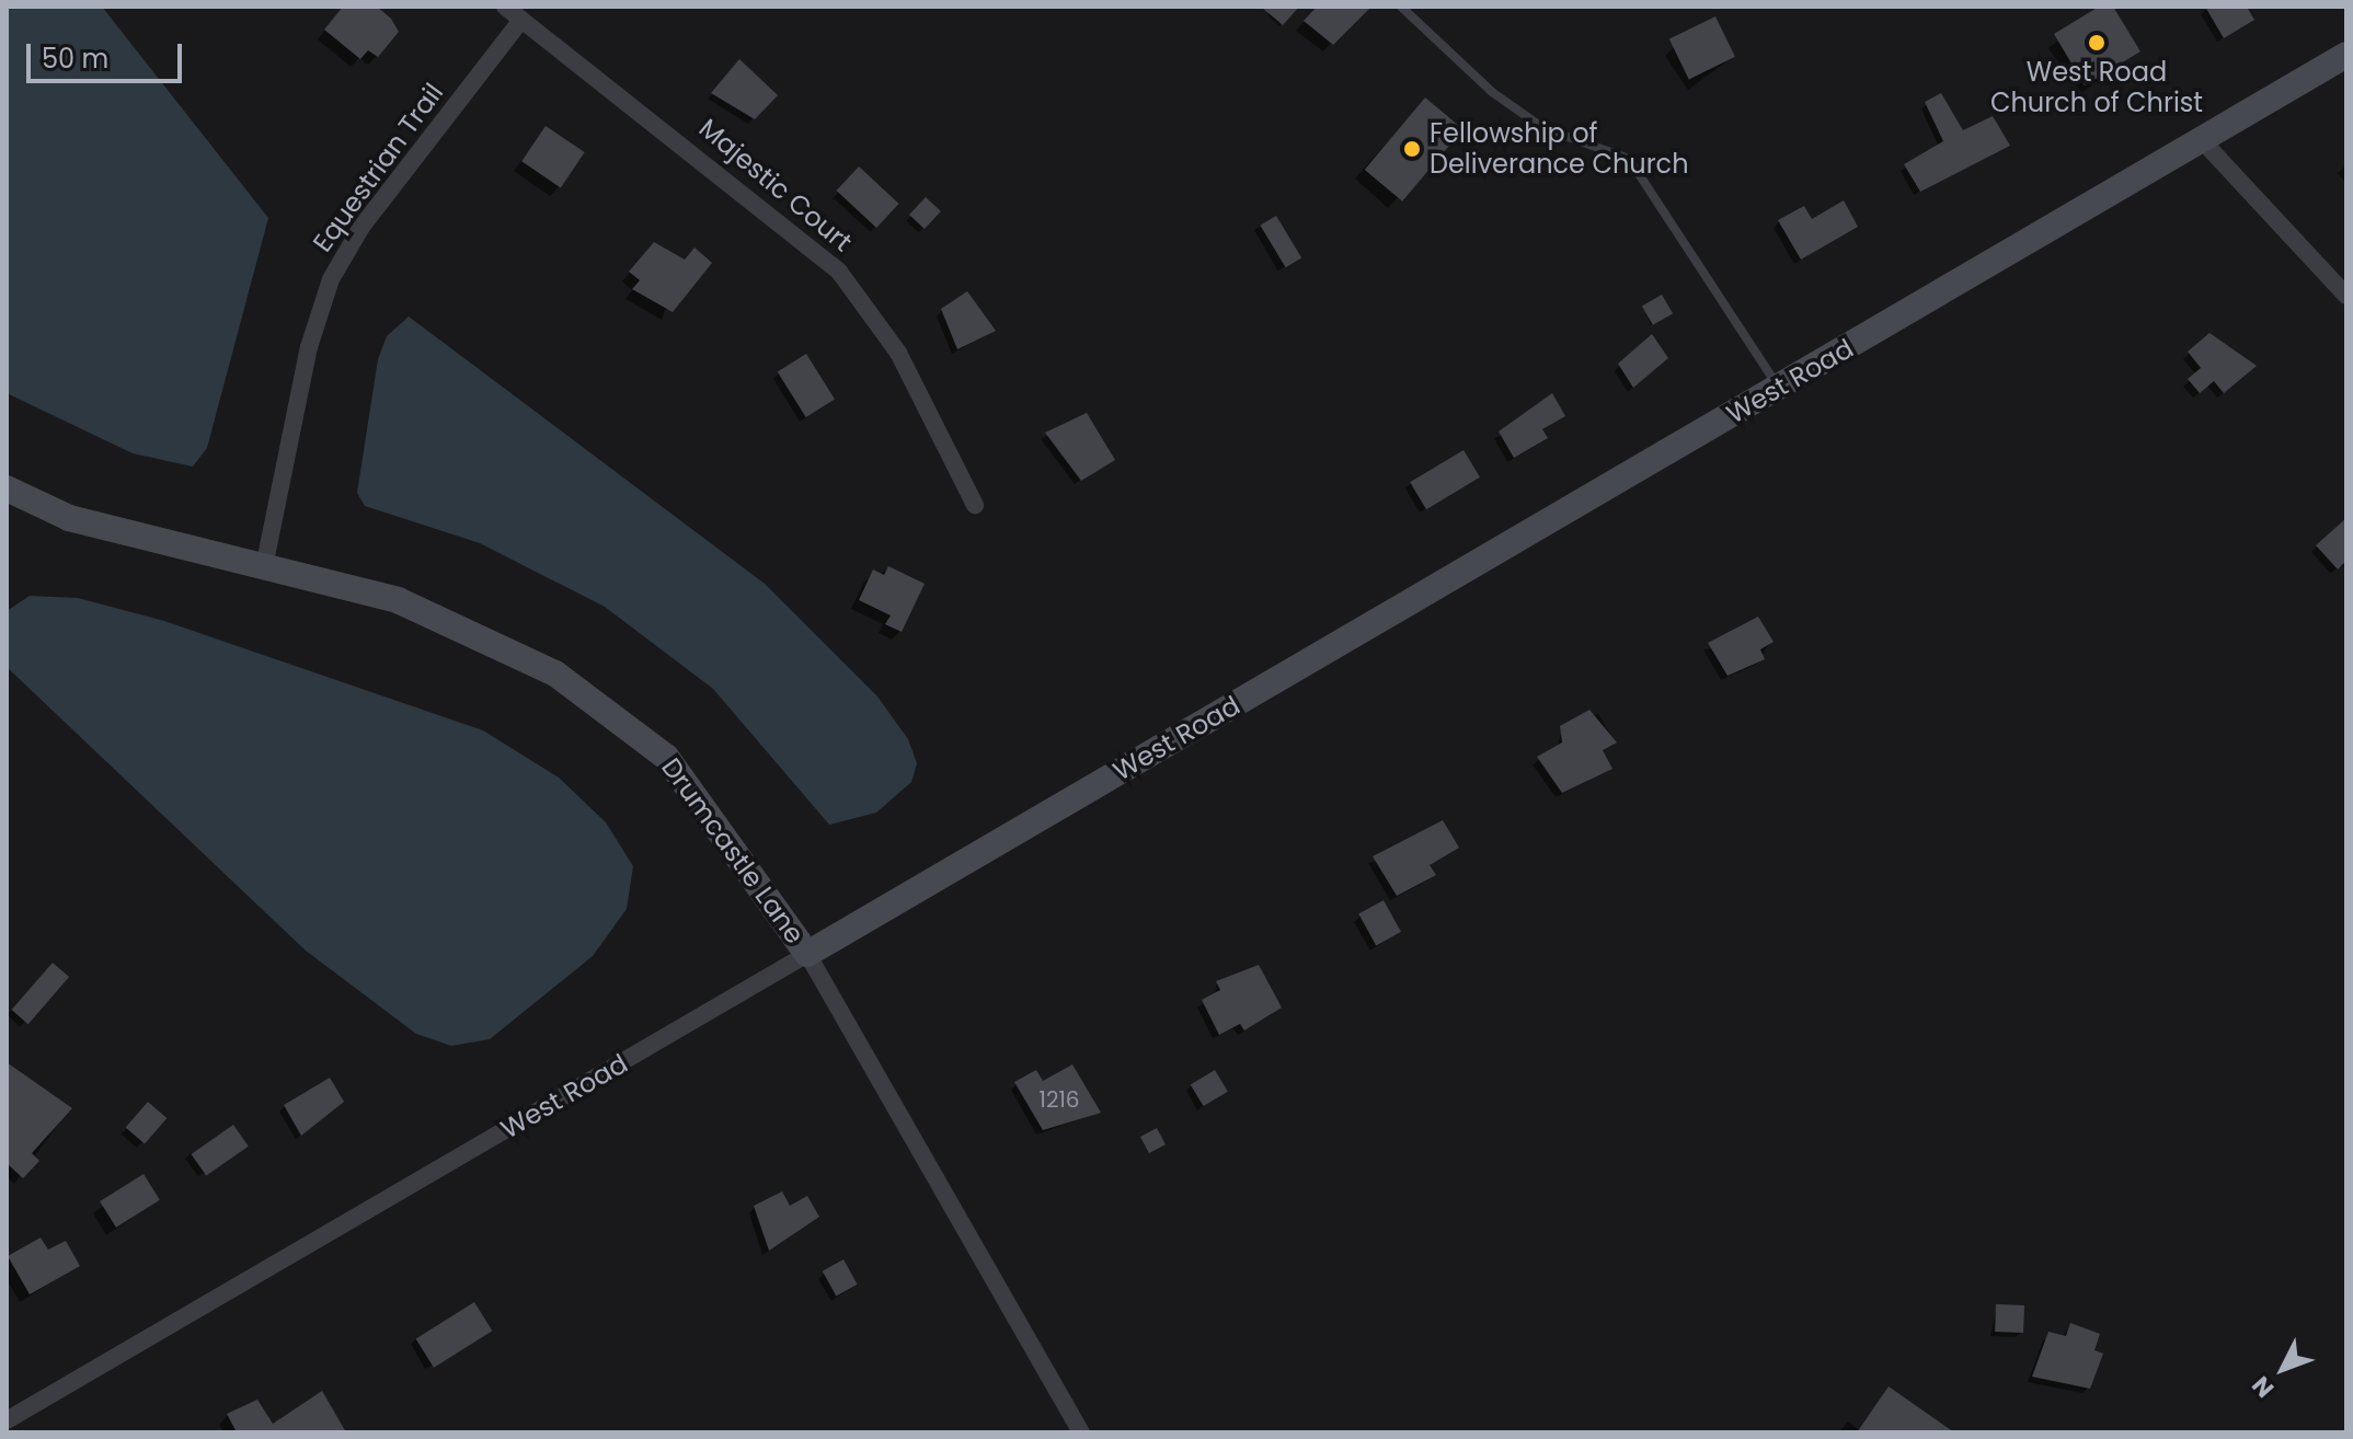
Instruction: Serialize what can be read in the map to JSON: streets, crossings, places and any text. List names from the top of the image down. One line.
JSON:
{"streets":{"street":["Equestrian Trail","Majestic Court","West Road","Drumcastle Lane"]},"crossings":[["Equestrian Trail","Majestic Court"],["Equestrian Trail","Drumcastle Lane"],["West Road","Drumcastle Lane"]],"places":["West Road Church of Christ","Fellowship of Deliverance Church"],"house_numbers":["1216"],"scale_bar":"50 m","north":"bottom left"}
